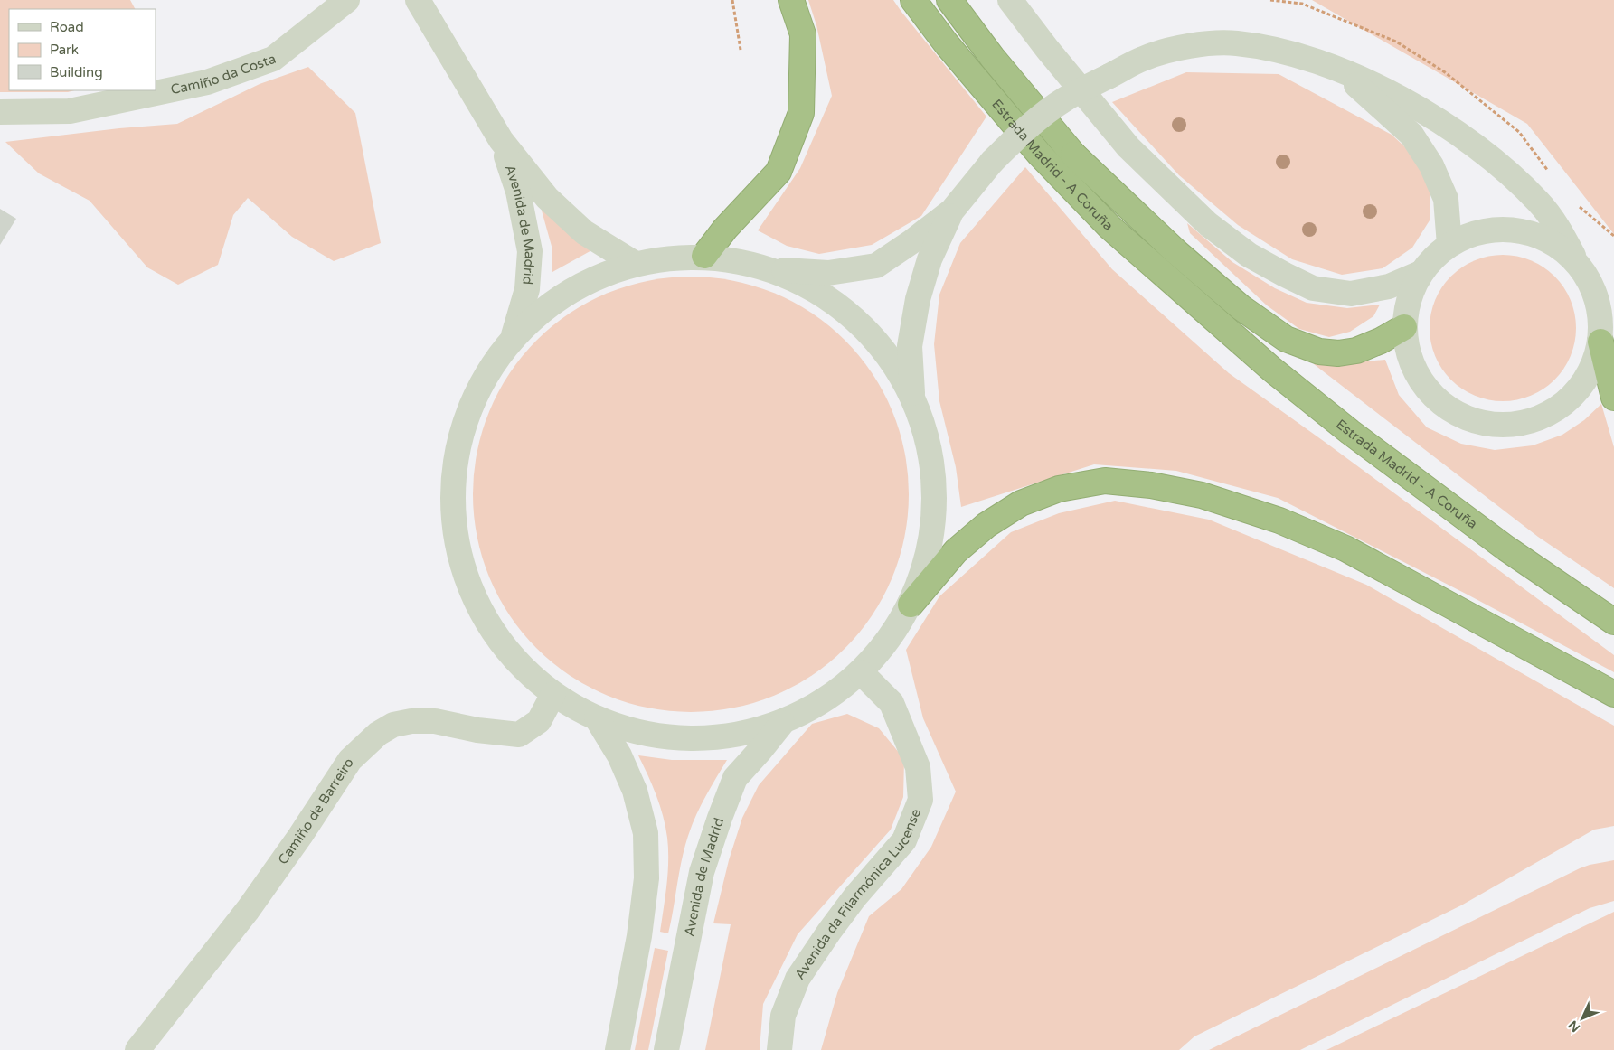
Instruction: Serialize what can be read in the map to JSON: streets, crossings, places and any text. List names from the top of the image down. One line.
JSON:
{"streets":{"highway":["Estrada Madrid - A Coruña"],"street":["Camiño da Costa","Avenida de Madrid","Camiño de Barreiro","Avenida da Filarmónica Lucense"]},"legend":["Road","Park","Building"],"north":"bottom left"}
